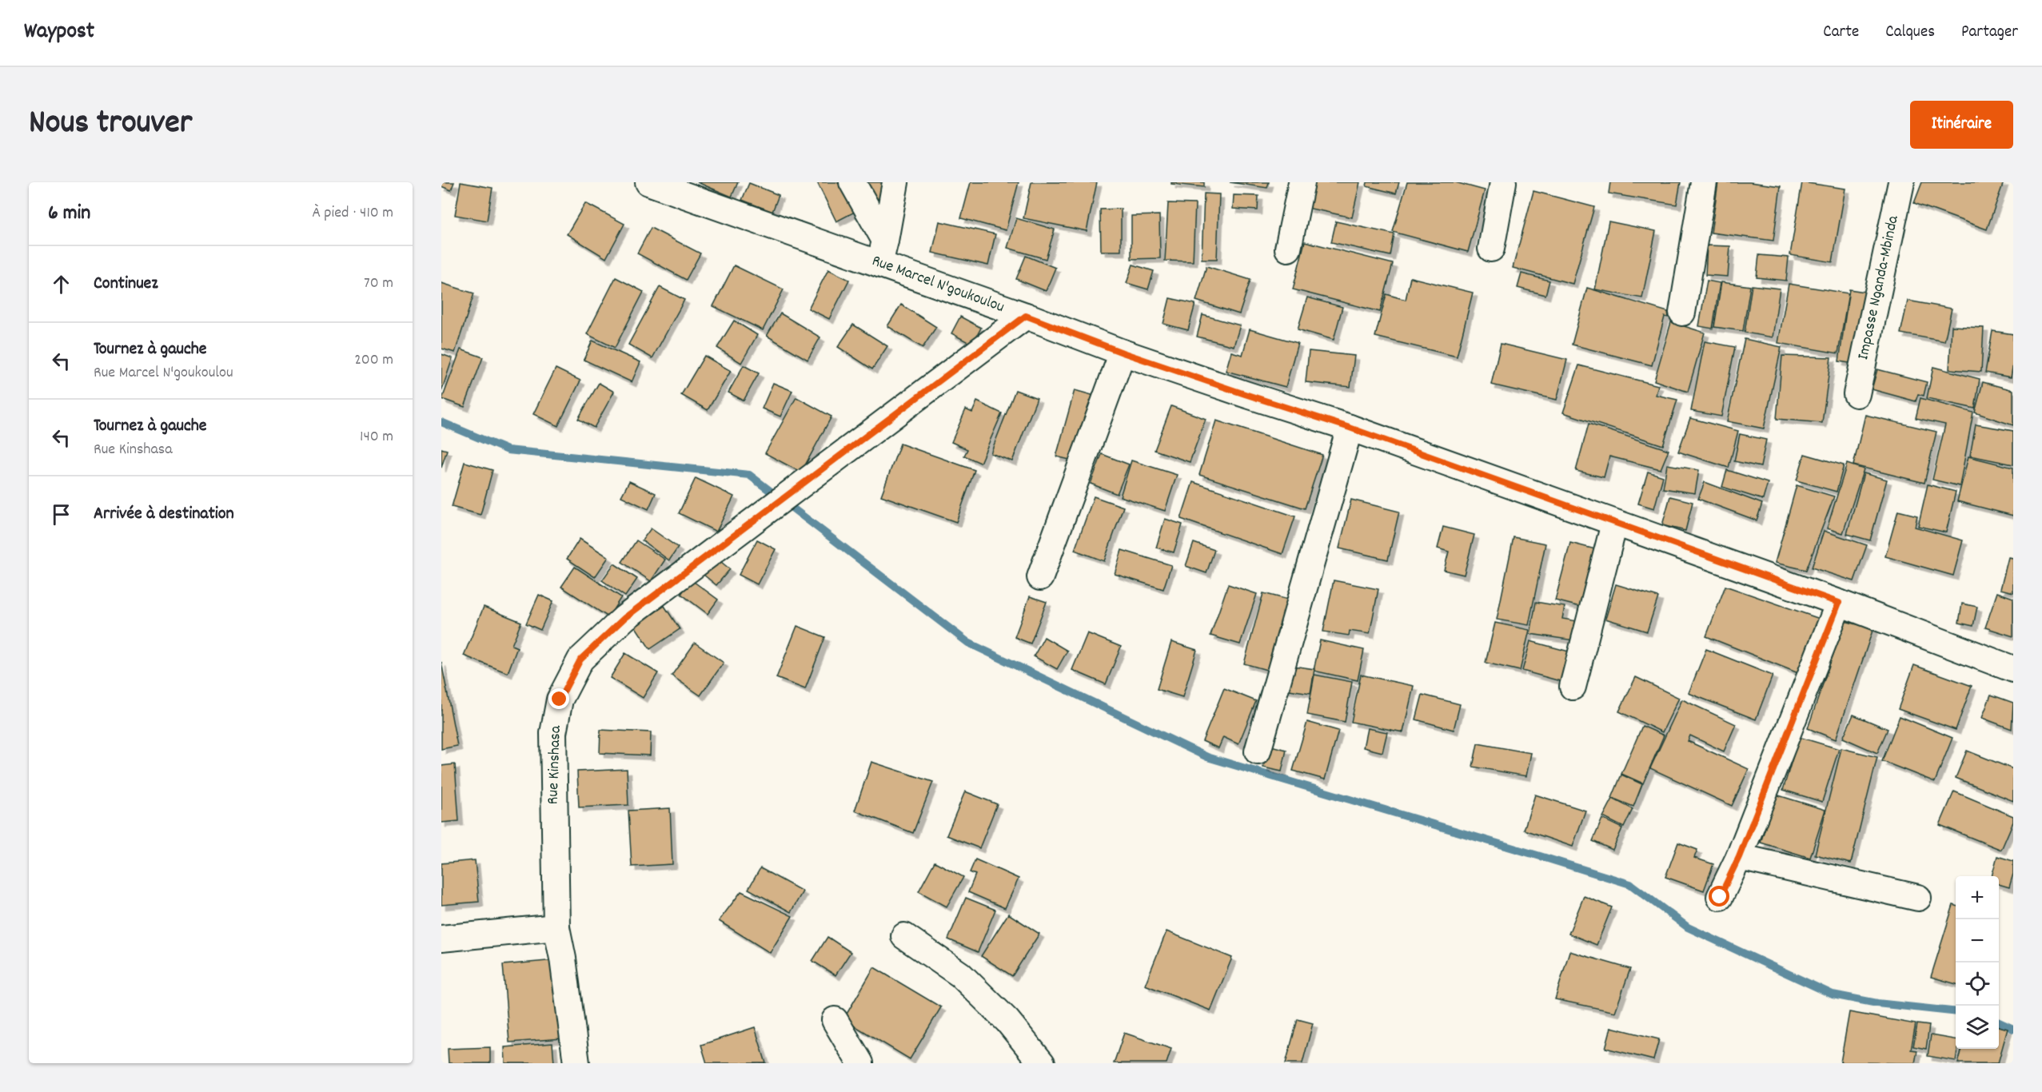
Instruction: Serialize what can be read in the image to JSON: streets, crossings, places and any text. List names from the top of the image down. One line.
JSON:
{"streets":{"street":["Rue Marcel N'goukoulou","Impasse Nganda-Mbinda","Rue Kinshasa"]},"crossings":[["Rue Marcel N'goukoulou","Rue Kinshasa"]],"page":{"header":"Waypost","nav":["Carte","Calques","Partager"],"title":"Nous trouver","buttons":"Itinéraire","heading":["6 min","À pied · 410 m"],"list":[["Continuez","70 m"],["Tournez à gauche","Rue Marcel N'goukoulou","200 m"],["Tournez à gauche","Rue Kinshasa","140 m"],"Arrivée à destination"],"map_buttons":["+","−"]}}
